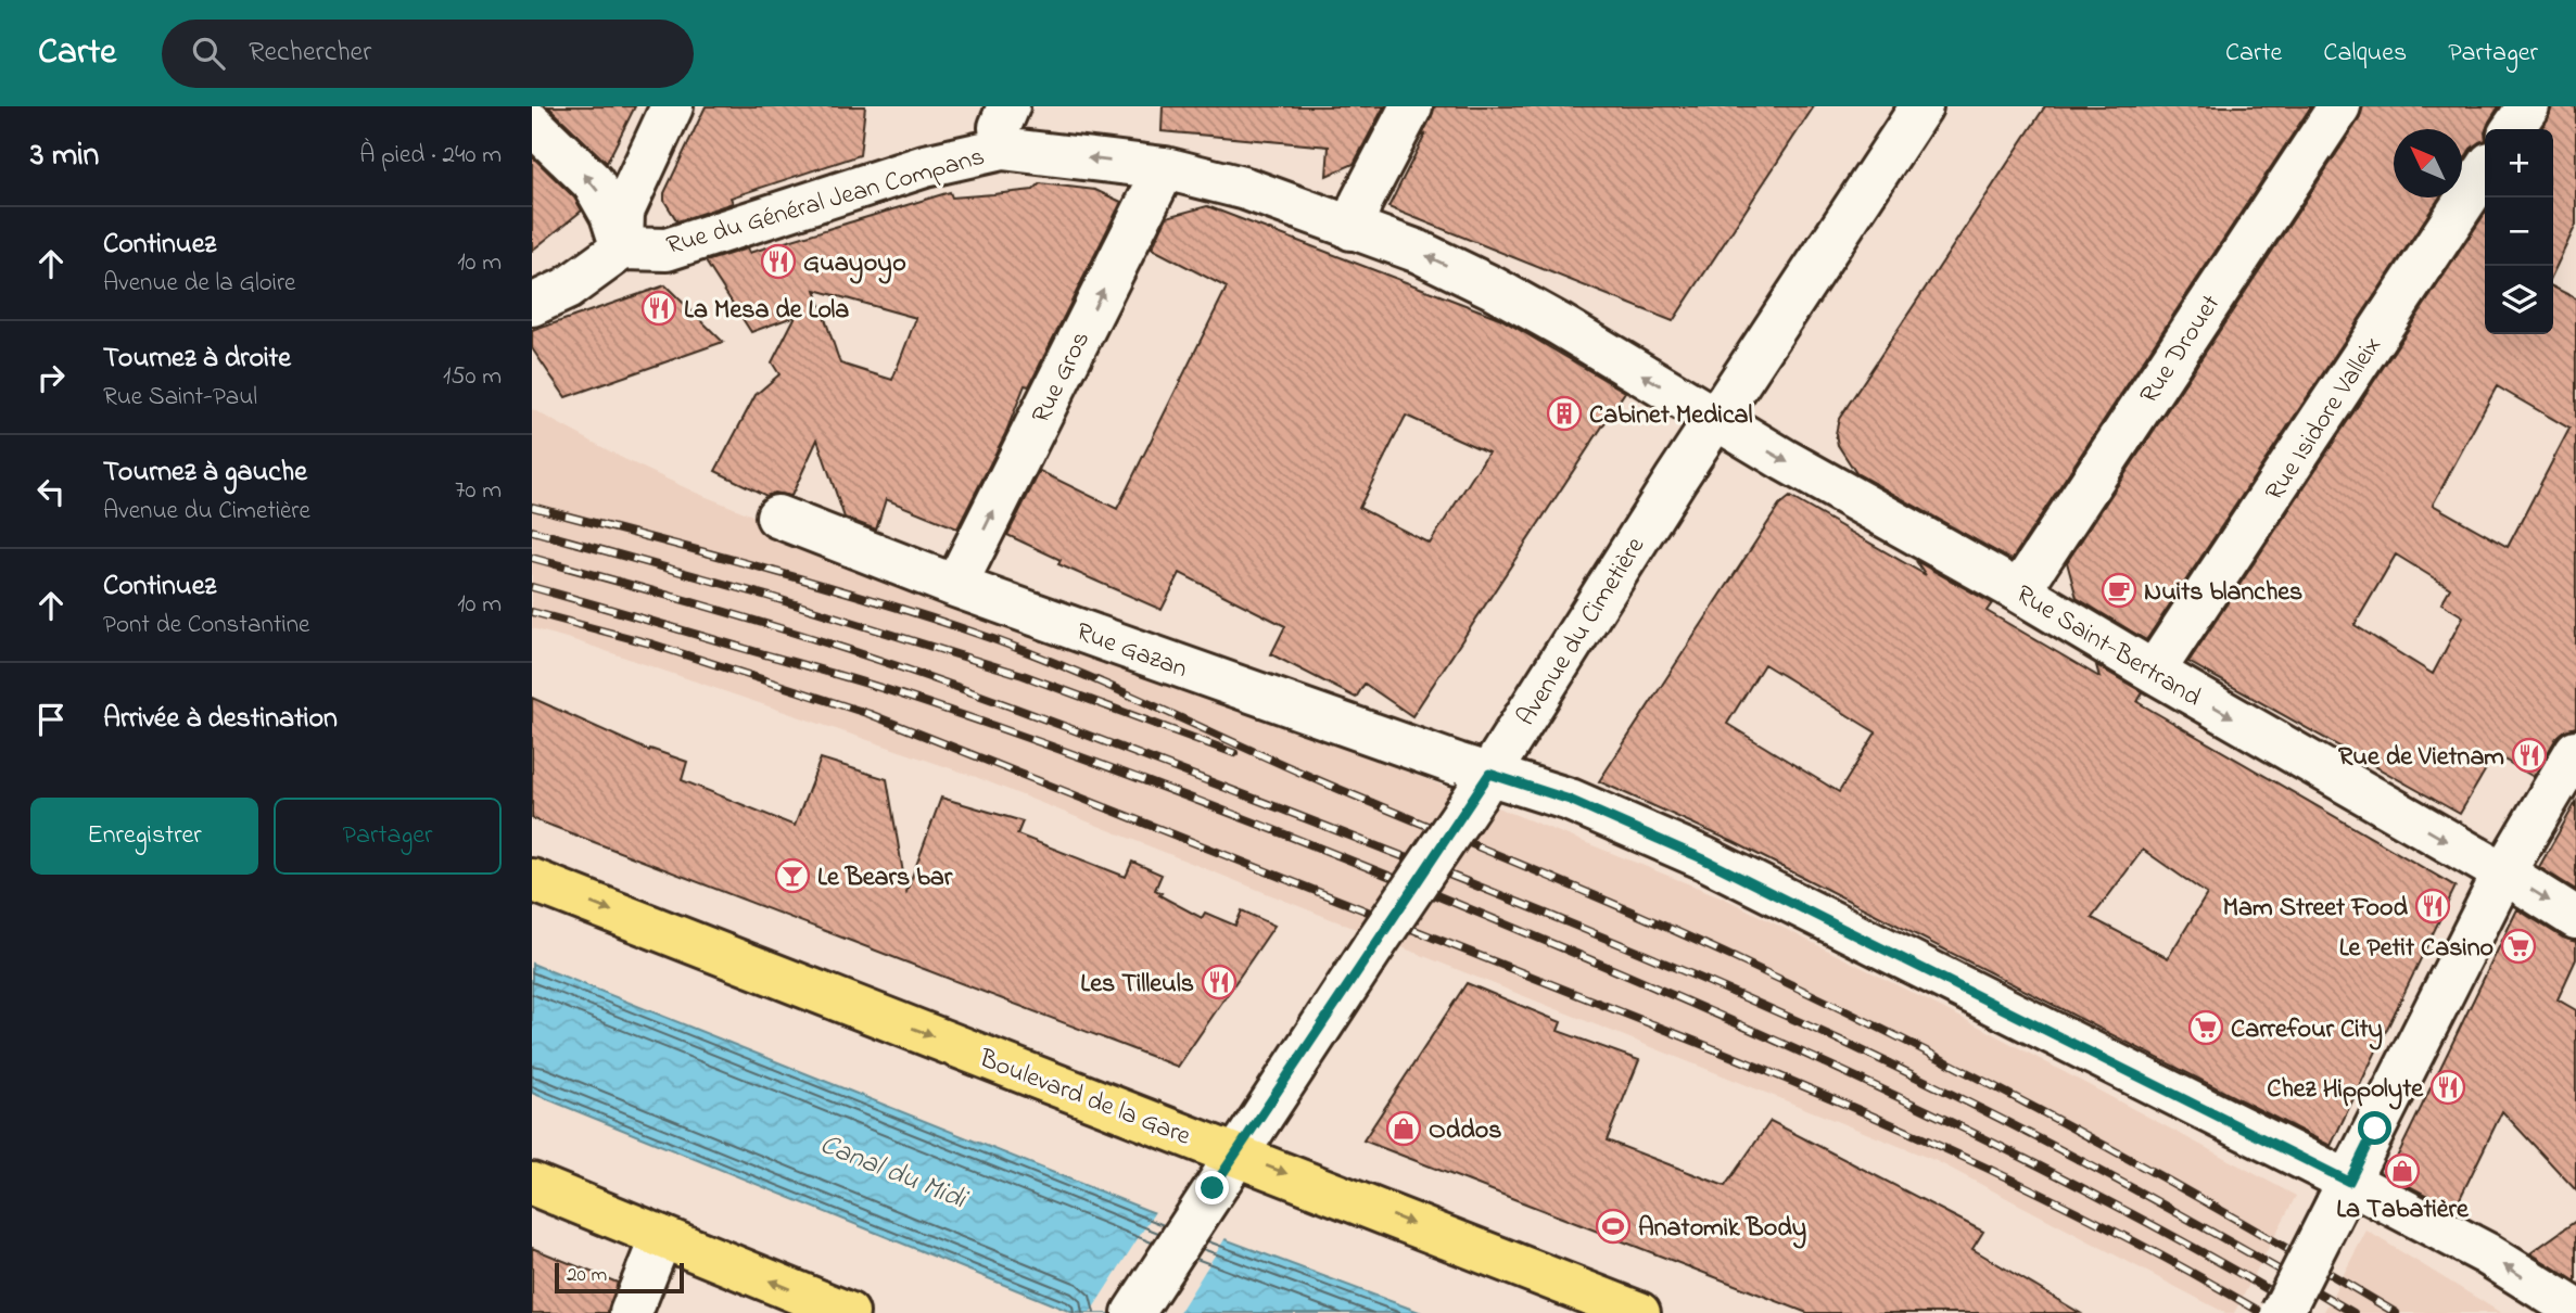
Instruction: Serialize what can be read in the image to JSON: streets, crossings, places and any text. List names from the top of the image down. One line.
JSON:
{"streets":{"main road":["Boulevard de la Gare"],"street":["Rue du Général Jean Compans","Rue Drouet","Rue Gros","Rue Isidore Valleix","Avenue du Cimetière","Rue Saint-Bertrand","Rue Gazan"]},"crossings":[["Rue du Général Jean Compans","Rue Gros"],["Rue du Général Jean Compans","Avenue du Cimetière"],["Rue du Général Jean Compans","Rue Saint-Bertrand"],["Rue Drouet","Rue Saint-Bertrand"],["Rue Gros","Rue Gazan"],["Rue Isidore Valleix","Rue Saint-Bertrand"],["Avenue du Cimetière","Rue Saint-Bertrand"],["Avenue du Cimetière","Rue Gazan"],["Avenue du Cimetière","Boulevard de la Gare"]],"one_way":["Rue du Général Jean Compans","Rue Gros","Rue Saint-Bertrand","Boulevard de la Gare"],"water":["Canal du Midi"],"places":{"restaurant":["Guayoyo","La Mesa de Lola","Rue de Vietnam","Mam Street Food","Les Tilleuls","Chez Hippolyte"],"building":["Cabinet Medical"],"cafe":["Nuits blanches"],"bar":["Le Bears bar"],"supermarket":["Le Petit Casino","Carrefour City"],"shop":["Oddos","La Tabatière"],"sports":["Anatomik Body"]},"scale_bar":"20 m","north":"top left","page":{"header":"Carte","search":"Rechercher","nav":["Carte","Calques","Partager"],"heading":["3 min","À pied · 240 m"],"map_buttons":["+","−"],"list":[["Continuez","Avenue de la Gloire","10 m"],["Tournez à droite","Rue Saint-Paul","150 m"],["Tournez à gauche","Avenue du Cimetière","70 m"],["Continuez","Pont de Constantine","10 m"],"Arrivée à destination"],"buttons":["Enregistrer","Partager"],"scale":"20 m"}}
